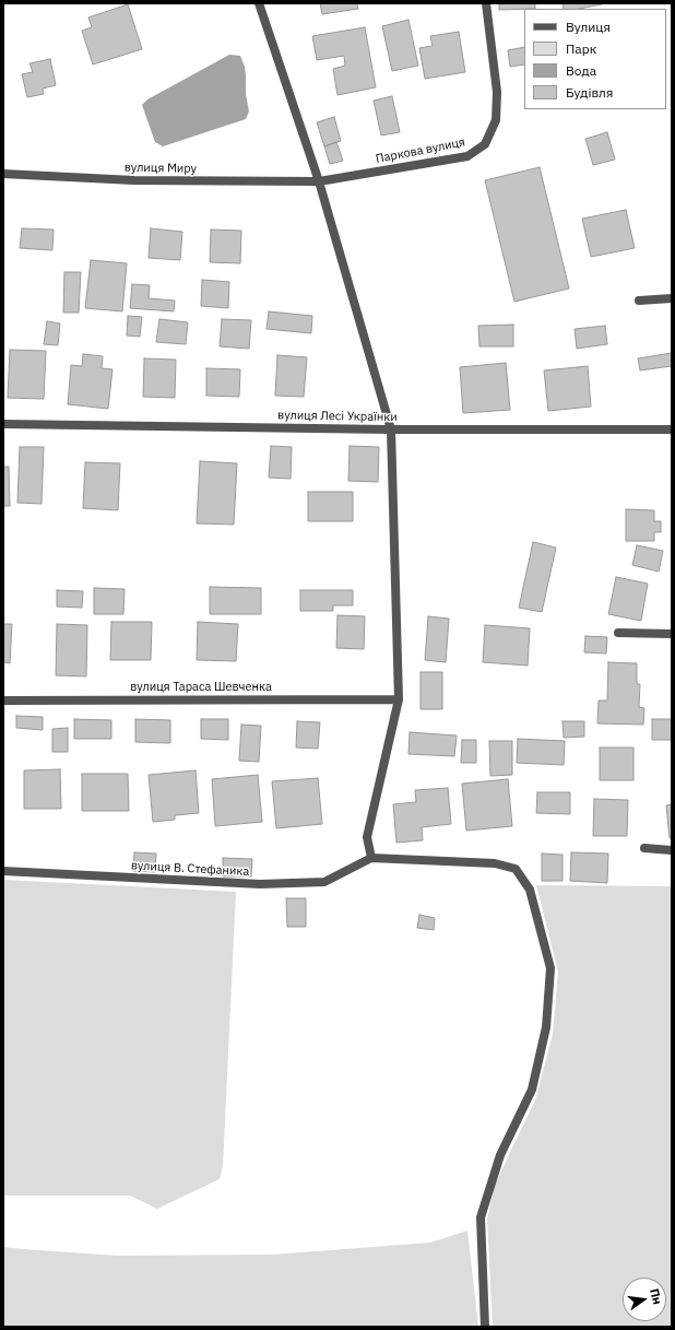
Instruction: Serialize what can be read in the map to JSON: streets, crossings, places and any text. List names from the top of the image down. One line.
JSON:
{"streets":{"street":["Паркова вулиця","вулиця Миру","вулиця Лесі Українки","вулиця Тараса Шевченка","вулиця В. Стефаника"]},"crossings":[["Паркова вулиця","вулиця Миру"]],"legend":["Вулиця","Парк","Вода","Будівля"],"north":"right"}
